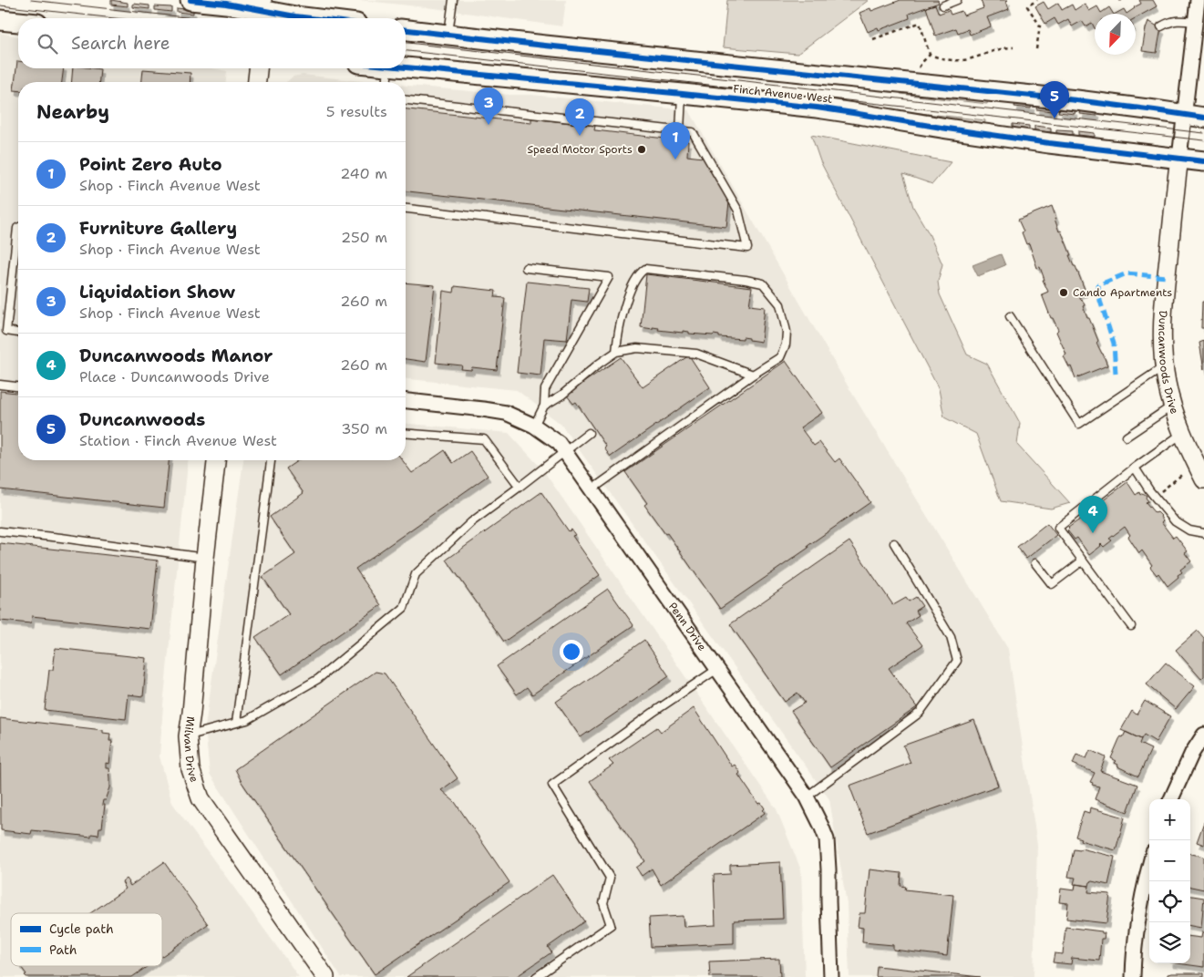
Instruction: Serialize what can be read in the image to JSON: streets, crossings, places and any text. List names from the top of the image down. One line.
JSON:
{"streets":{"main road":["Finch Avenue West"],"street":["Duncanwoods Drive","Penn Drive","Milvan Drive"]},"crossings":[["Finch Avenue West","Duncanwoods Drive"]],"places":["Speed Motor Sports","Cando Apartments"],"legend":["Cycle path","Path"],"north":"bottom left","page":{"search":"Search here","pins":["5","3","2","1","4"],"heading":["Nearby","5 results"],"list":[{"mark":"1","name":"Point Zero Auto","note":"Shop · Finch Avenue West","value":"240 m"},{"mark":"2","name":"Furniture Gallery","note":"Shop · Finch Avenue West","value":"250 m"},{"mark":"3","name":"Liquidation Show","note":"Shop · Finch Avenue West","value":"260 m"},{"mark":"4","name":"Duncanwoods Manor","note":"Place · Duncanwoods Drive","value":"260 m"},{"mark":"5","name":"Duncanwoods","note":"Station · Finch Avenue West","value":"350 m"}],"map_buttons":["+","−"]}}
